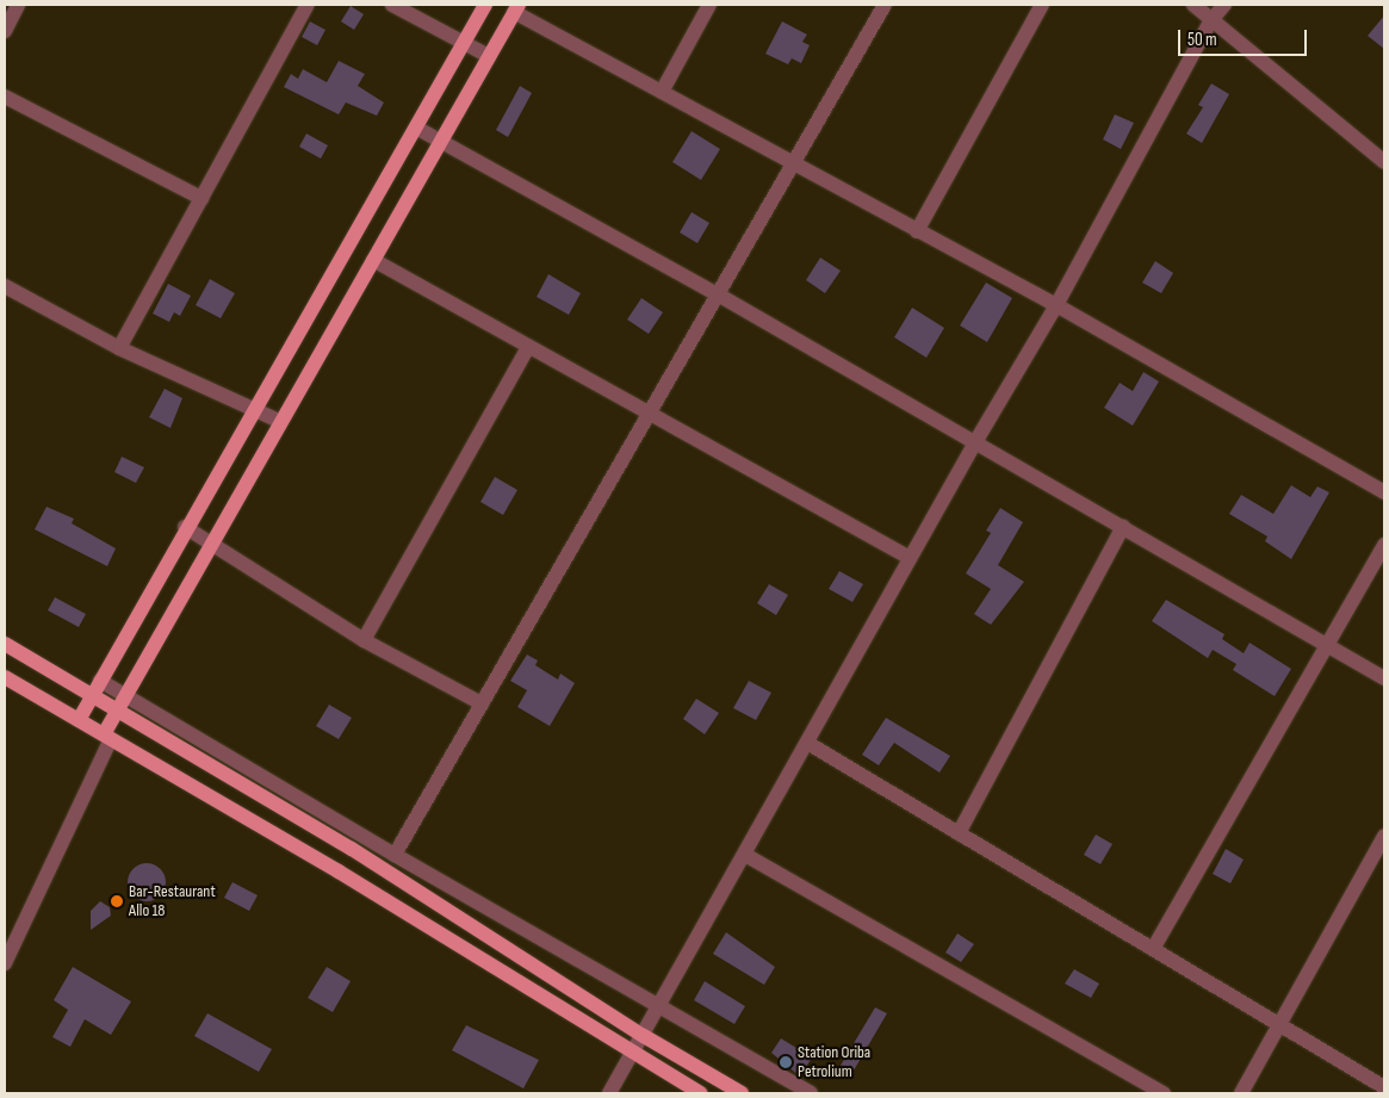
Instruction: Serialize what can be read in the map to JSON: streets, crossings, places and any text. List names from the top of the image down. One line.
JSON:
{"places":["Bar-Restaurant Allo 18","Station Oriba Petrolium"],"scale_bar":"50 m"}
